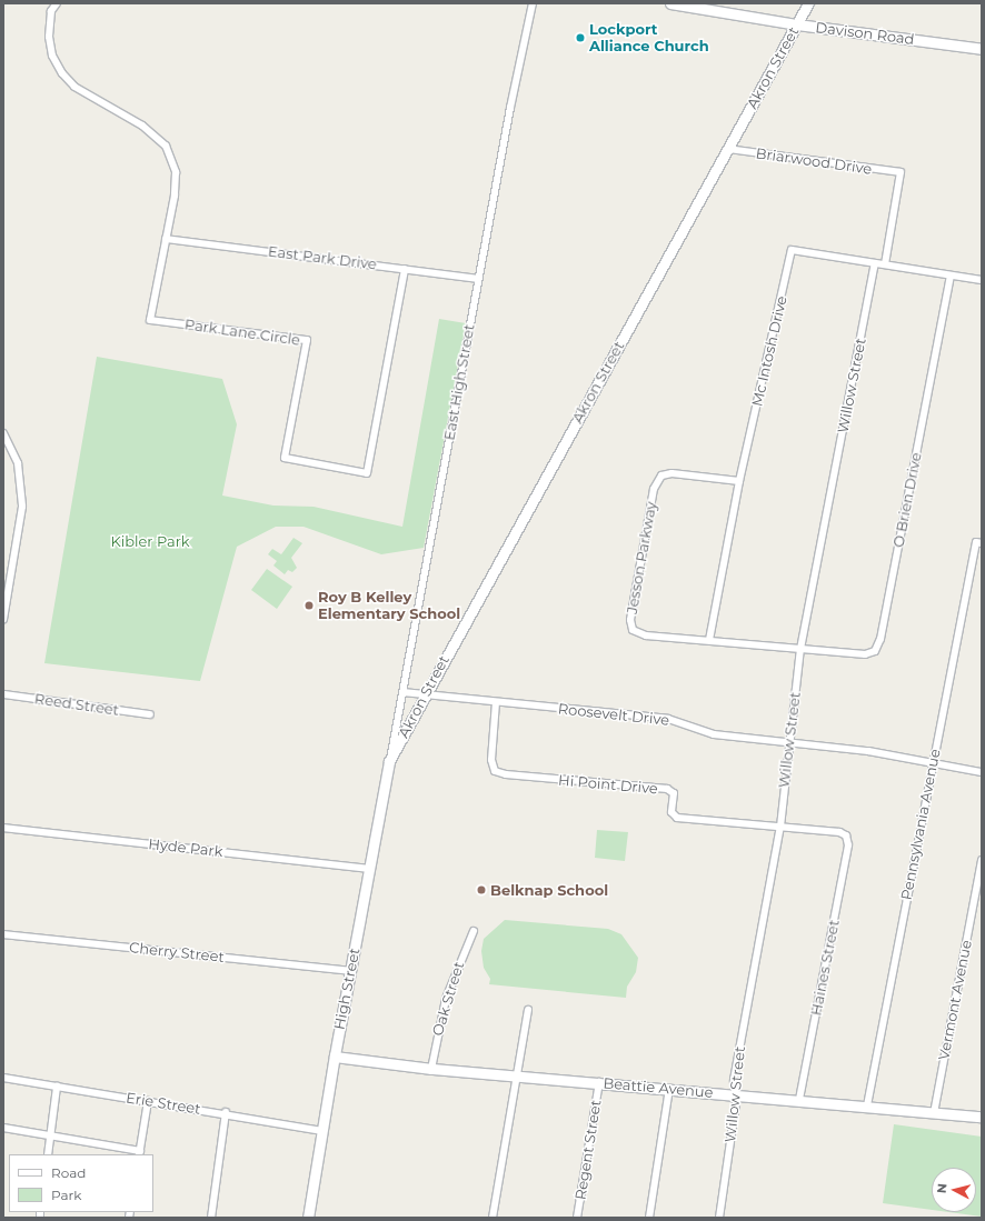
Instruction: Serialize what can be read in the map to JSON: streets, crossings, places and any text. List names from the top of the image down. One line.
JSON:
{"streets":{"main road":["Davison Road","Akron Street","High Street","Beattie Avenue"],"street":["Briarwood Drive","East Park Drive","Park Lane Circle","Mc Intosh Drive","East High Street","Willow Street","O Brien Drive","Jesson Parkway","Reed Street","Roosevelt Drive","Hi Point Drive","Pennsylvania Avenue","Hyde Park","Cherry Street","Haines Street","Oak Street","Vermont Avenue","Erie Street","Regent Street"]},"crossings":[["Davison Road","Akron Street"],["Akron Street","Briarwood Drive"],["Akron Street","East High Street"],["Akron Street","Roosevelt Drive"],["Akron Street","High Street"],["Briarwood Drive","Mc Intosh Drive"],["East Park Drive","Park Lane Circle"],["East Park Drive","East High Street"],["Mc Intosh Drive","Willow Street"],["Mc Intosh Drive","O Brien Drive"],["Mc Intosh Drive","Jesson Parkway"],["East High Street","Roosevelt Drive"],["East High Street","High Street"],["Willow Street","O Brien Drive"],["Willow Street","Jesson Parkway"],["Willow Street","Roosevelt Drive"],["Willow Street","Hi Point Drive"],["Willow Street","Beattie Avenue"],["O Brien Drive","Jesson Parkway"],["Roosevelt Drive","Hi Point Drive"],["Roosevelt Drive","Pennsylvania Avenue"],["Hi Point Drive","Haines Street"],["Pennsylvania Avenue","Beattie Avenue"],["Hyde Park","High Street"],["Cherry Street","High Street"],["Haines Street","Beattie Avenue"],["High Street","Beattie Avenue"],["High Street","Erie Street"],["Oak Street","Beattie Avenue"],["Vermont Avenue","Beattie Avenue"],["Beattie Avenue","Regent Street"]],"parks":["Kibler Park"],"places":["Lockport Alliance Church","Roy B Kelley Elementary School","Belknap School"],"legend":["Road","Park"],"north":"left"}
